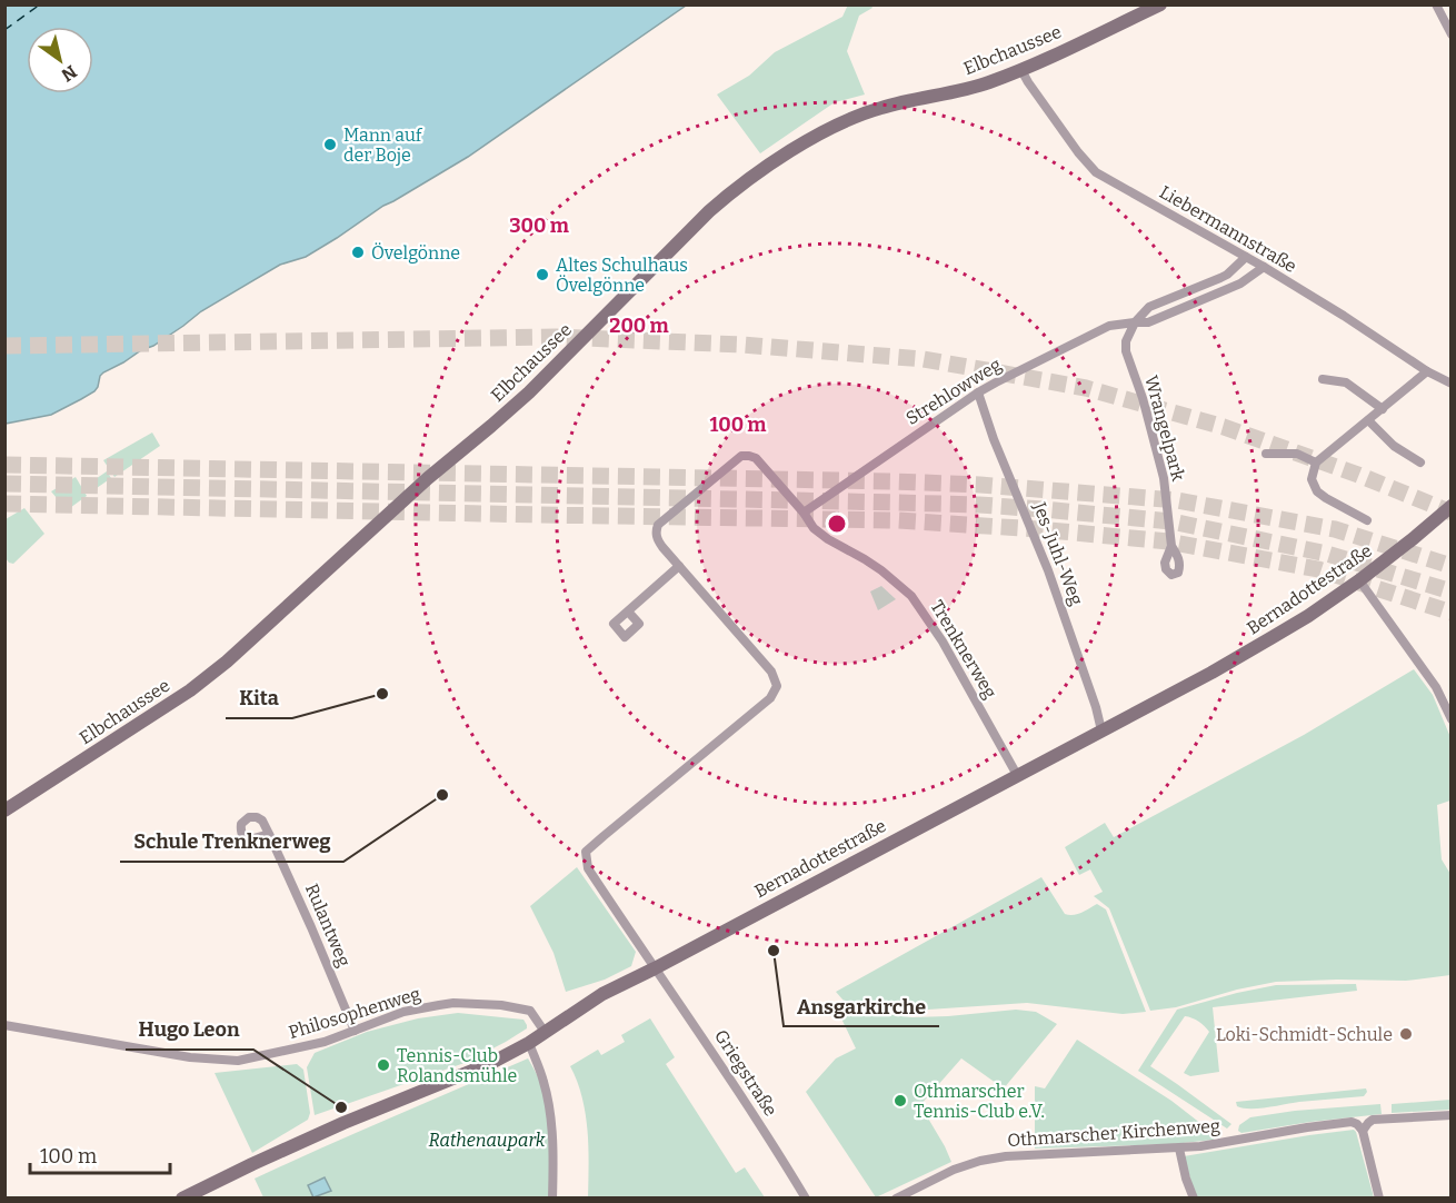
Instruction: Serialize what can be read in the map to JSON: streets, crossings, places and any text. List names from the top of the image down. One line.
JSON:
{"streets":{"street":["Elbchaussee","Liebermannstraße","Strehlowweg","Wrangelpark","Jes-Juhl-Weg","Bernadottestraße","Trenknerweg","Rulantweg","Philosophenweg","Griegstraße","Othmarscher Kirchenweg"]},"crossings":[["Elbchaussee","Liebermannstraße"],["Liebermannstraße","Strehlowweg"],["Strehlowweg","Wrangelpark"],["Strehlowweg","Jes-Juhl-Weg"],["Strehlowweg","Trenknerweg"],["Jes-Juhl-Weg","Bernadottestraße"],["Bernadottestraße","Trenknerweg"],["Bernadottestraße","Philosophenweg"],["Bernadottestraße","Griegstraße"],["Trenknerweg","Griegstraße"],["Rulantweg","Philosophenweg"]],"parks":["Rathenaupark"],"places":["Mann auf der Boje","Övelgönne","Altes Schulhaus Övelgönne","Kita","Schule Trenknerweg","Ansgarkirche","Loki-Schmidt-Schule","Tennis-Club Rolandsmühle","Othmarscher Tennis-Club e.V.","Hugo Leon"],"scale_bar":"100 m","north":"bottom right","rings":["300 m","200 m","100 m"]}
